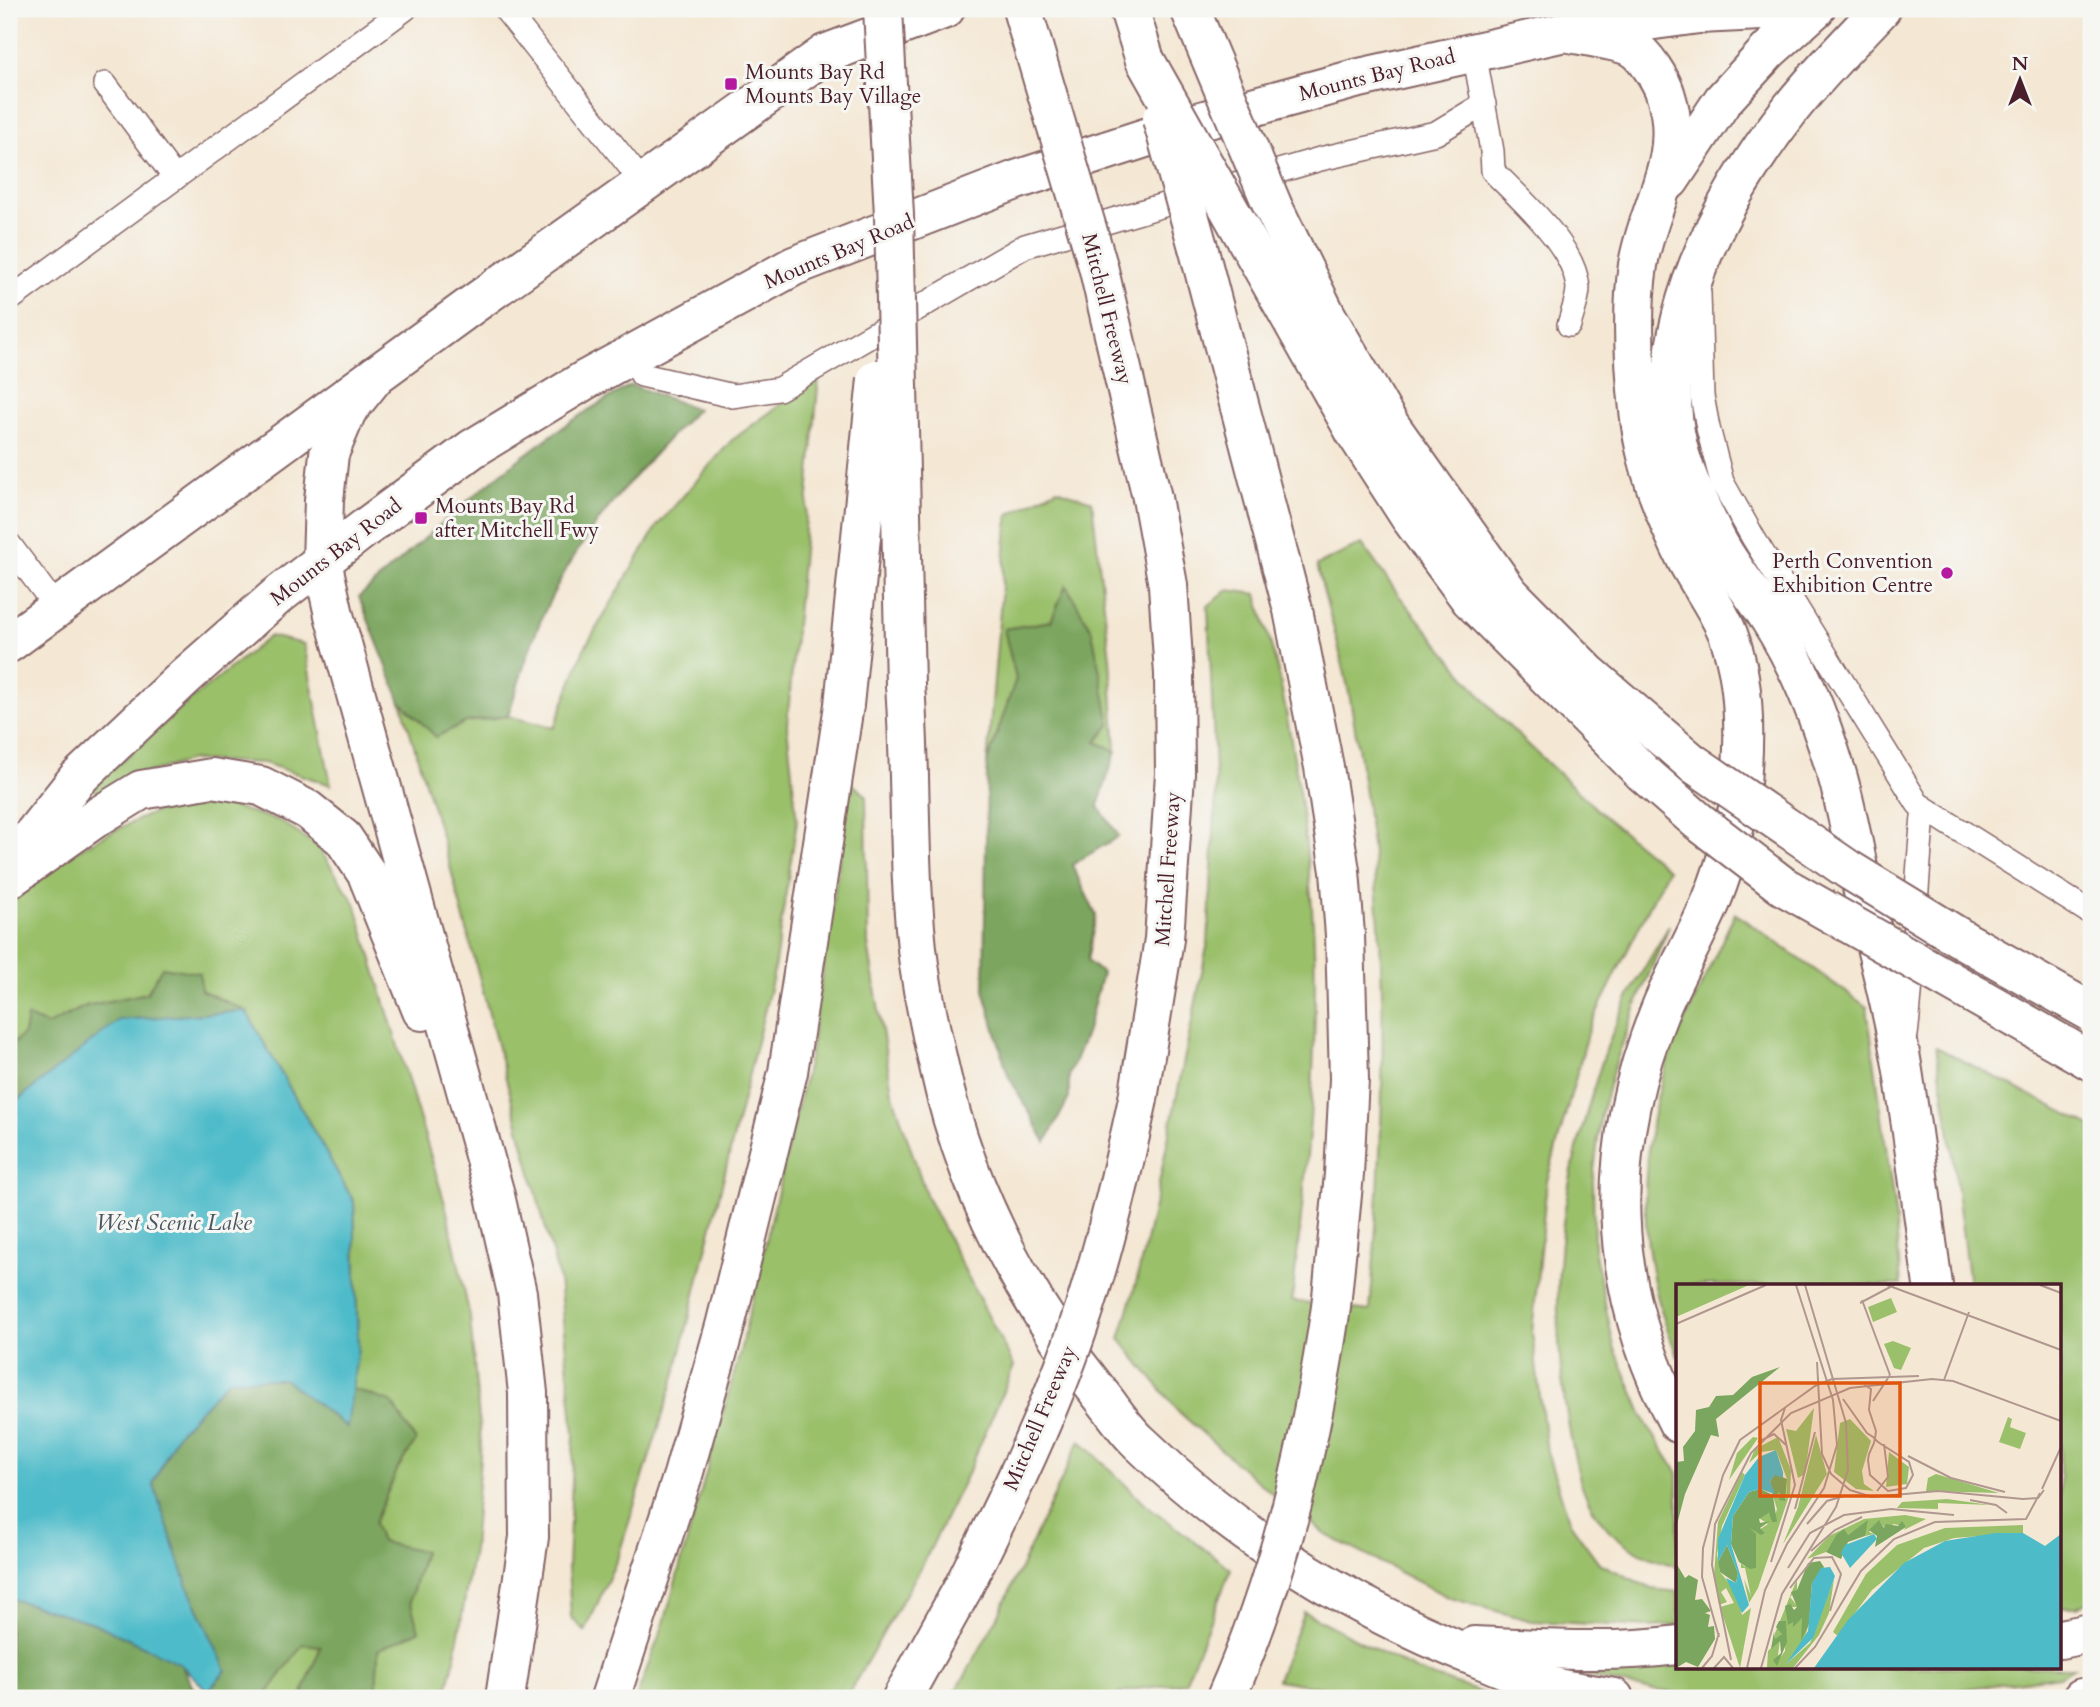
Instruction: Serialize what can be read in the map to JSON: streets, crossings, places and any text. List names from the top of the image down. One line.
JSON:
{"streets":{"main road":["Mounts Bay Road","Mitchell Freeway"]},"water":["West Scenic Lake"],"places":{"transit":["Mounts Bay Rd Mounts Bay Village","Mounts Bay Rd after Mitchell Fwy"],"other":["Perth Convention Exhibition Centre"]},"north":"top"}
